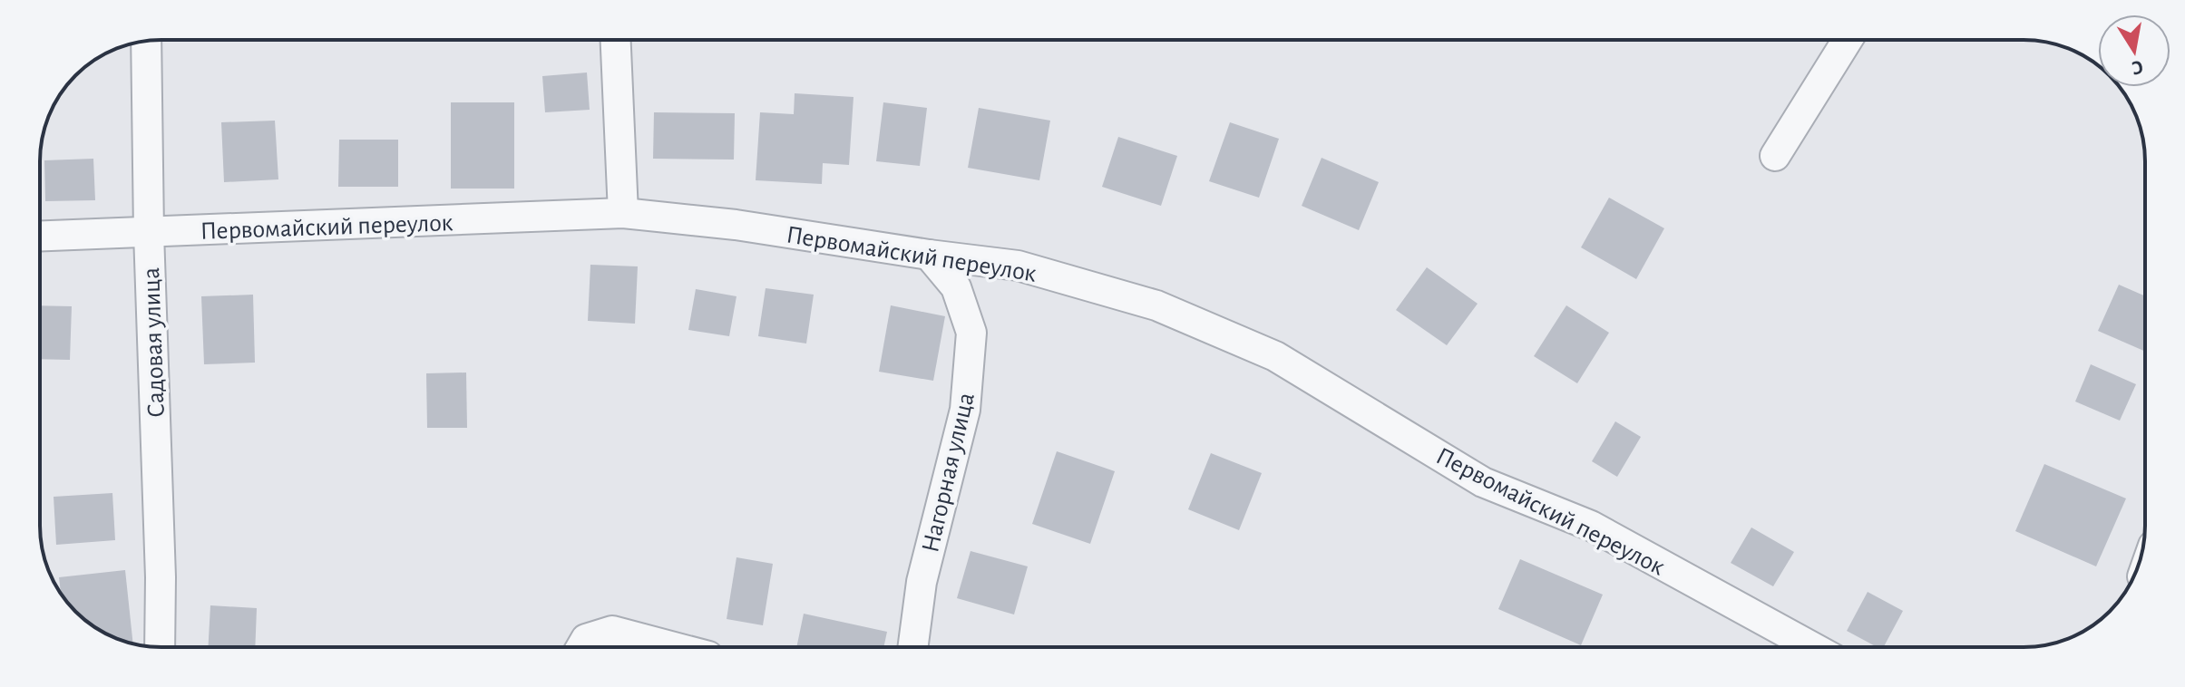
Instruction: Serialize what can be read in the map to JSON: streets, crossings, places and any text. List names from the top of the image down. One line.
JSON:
{"streets":{"street":["Первомайский переулок","Садовая улица","Нагорная улица"]},"crossings":[["Первомайский переулок","Садовая улица"],["Первомайский переулок","Нагорная улица"]],"north":"bottom"}
